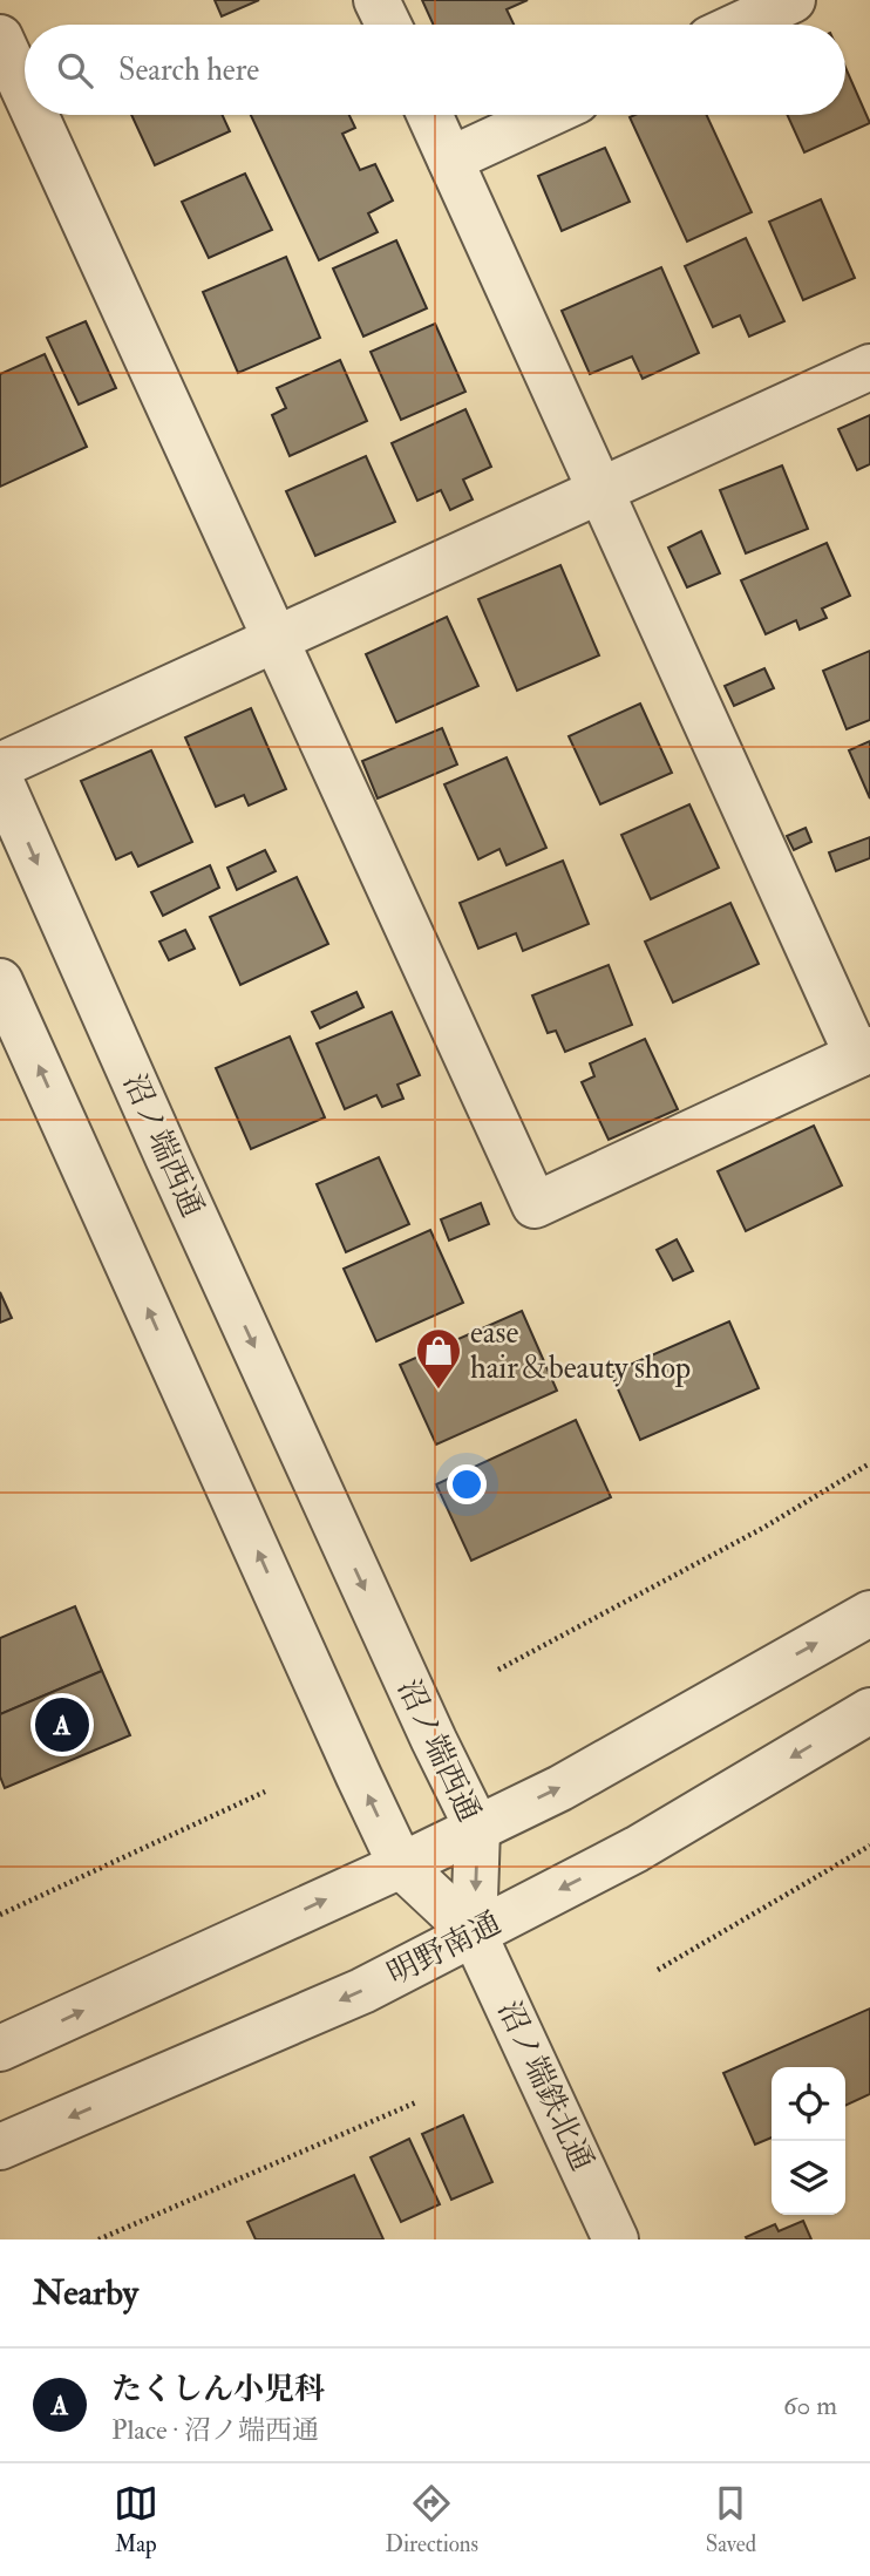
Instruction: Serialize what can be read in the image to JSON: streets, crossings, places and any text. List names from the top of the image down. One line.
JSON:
{"streets":{"street":["沼ノ端西通","明野南通","沼ノ端鉄北通"]},"crossings":[["沼ノ端西通","明野南通"],["沼ノ端西通","沼ノ端鉄北通"],["明野南通","沼ノ端鉄北通"]],"places":{"shop":["ease hair＆beauty shop"]},"page":{"search":"Search here","pins":"A","heading":"Nearby","list":[{"mark":"A","name":"たくしん小児科","note":"Place · 沼ノ端西通","value":"60 m"}],"nav":["Map","Directions","Saved"]}}
